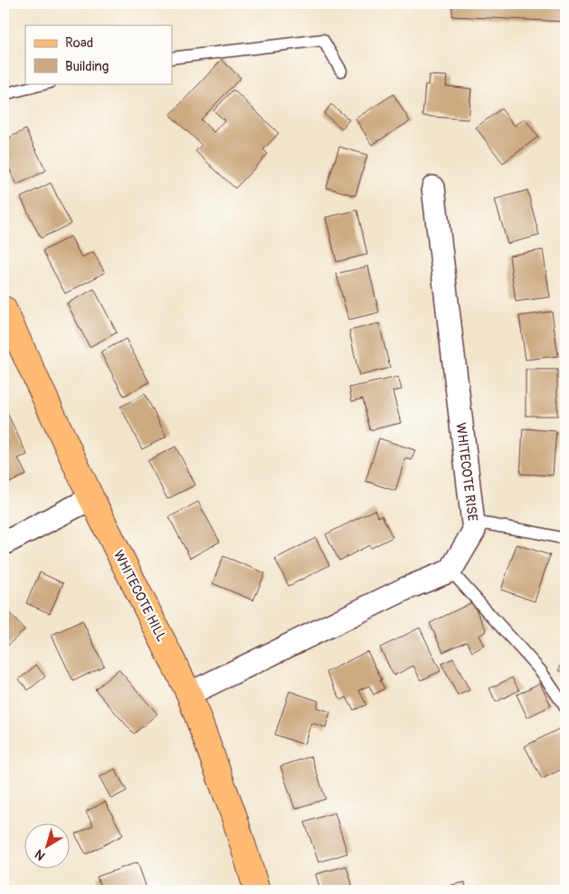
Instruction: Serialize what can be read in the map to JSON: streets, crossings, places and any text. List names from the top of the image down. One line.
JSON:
{"streets":{"main road":["WHITECOTE HILL"],"street":["WHITECOTE RISE"]},"legend":["Road","Building"],"north":"bottom left"}
